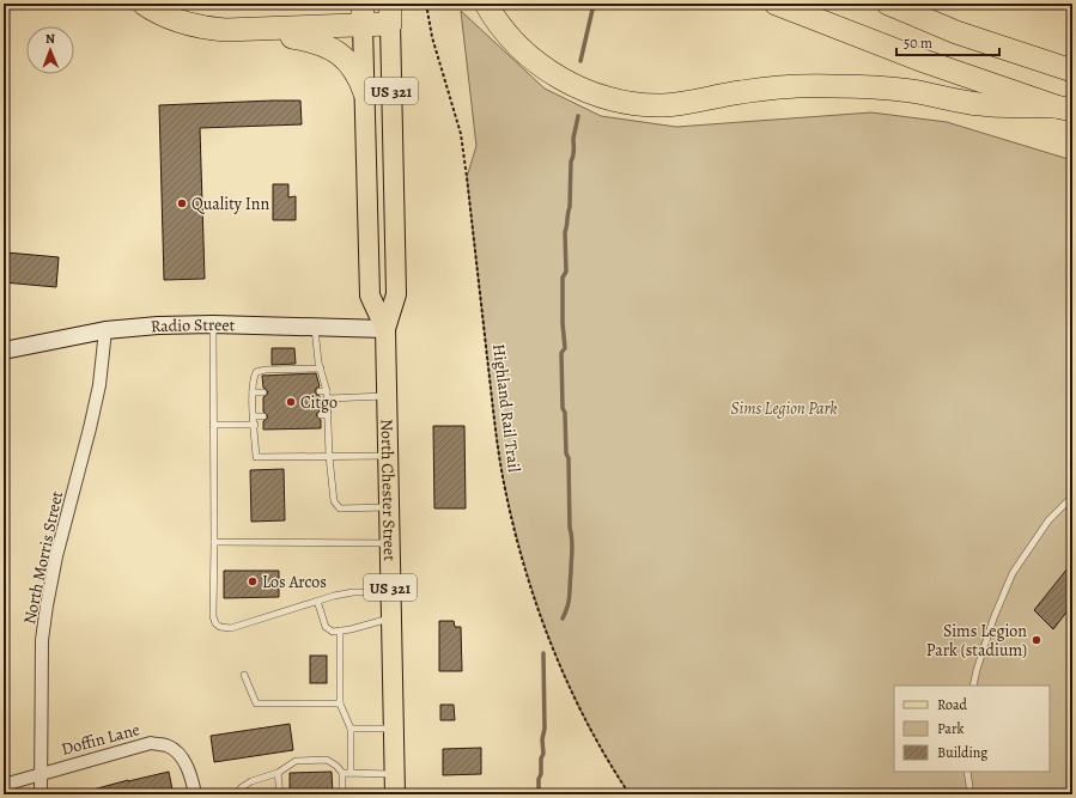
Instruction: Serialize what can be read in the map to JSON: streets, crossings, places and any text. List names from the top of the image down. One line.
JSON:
{"streets":{"main road":["US 321","North Chester Street"],"street":["Radio Street","North Morris Street","Doffin Lane"],"path":["Highland Rail Trail"]},"crossings":[["Radio Street","North Chester Street"],["Radio Street","North Morris Street"],["North Morris Street","Doffin Lane"]],"parks":["Sims Legion Park"],"places":["Quality Inn","Citgo","Los Arcos","Sims Legion Park (stadium)"],"legend":["Road","Park","Building"],"scale_bar":"50 m","north":"top"}
